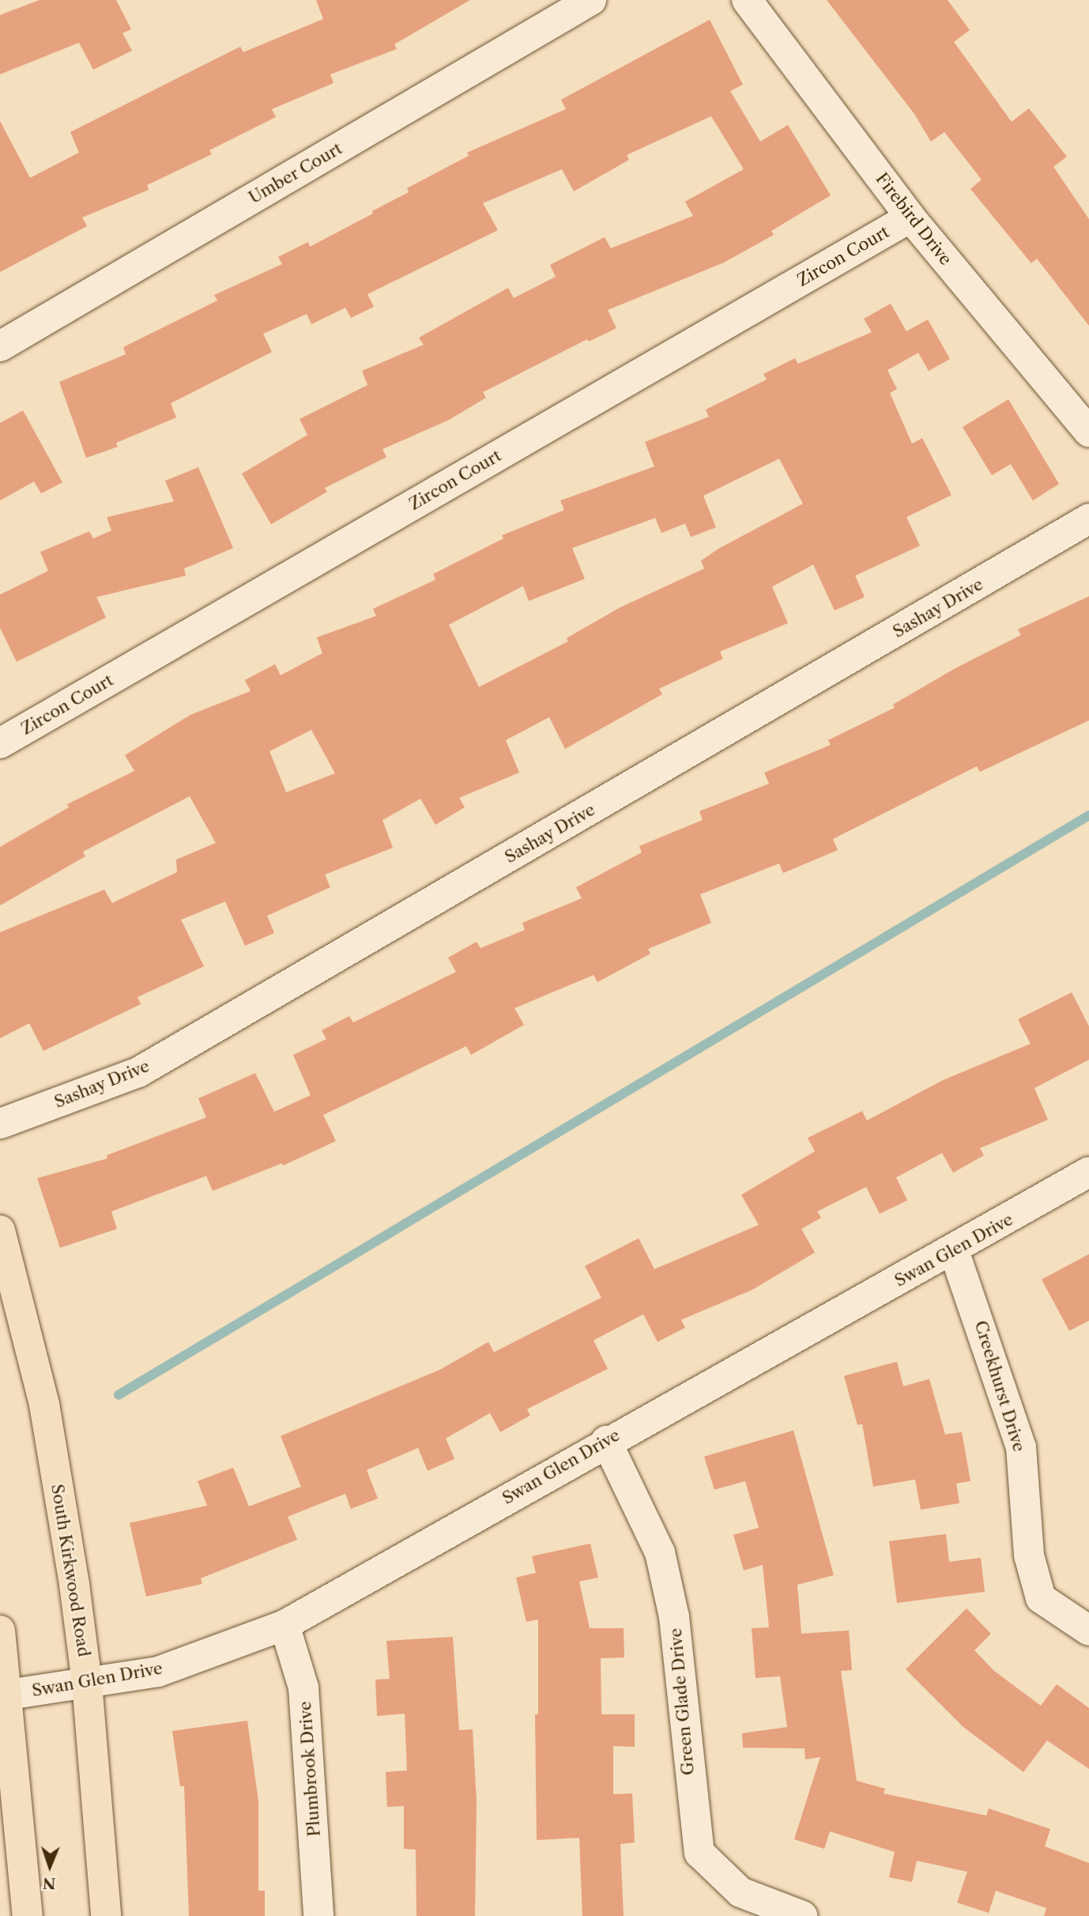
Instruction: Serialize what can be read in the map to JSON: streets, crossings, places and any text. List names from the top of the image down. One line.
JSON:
{"streets":{"main road":["South Kirkwood Road"],"street":["Umber Court","Firebird Drive","Zircon Court","Sashay Drive","Swan Glen Drive","Creekhurst Drive","Green Glade Drive","Plumbrook Drive"]},"crossings":[["Firebird Drive","Zircon Court"],["Swan Glen Drive","Creekhurst Drive"],["Swan Glen Drive","South Kirkwood Road"],["Swan Glen Drive","Green Glade Drive"],["Swan Glen Drive","Plumbrook Drive"]],"north":"bottom"}
